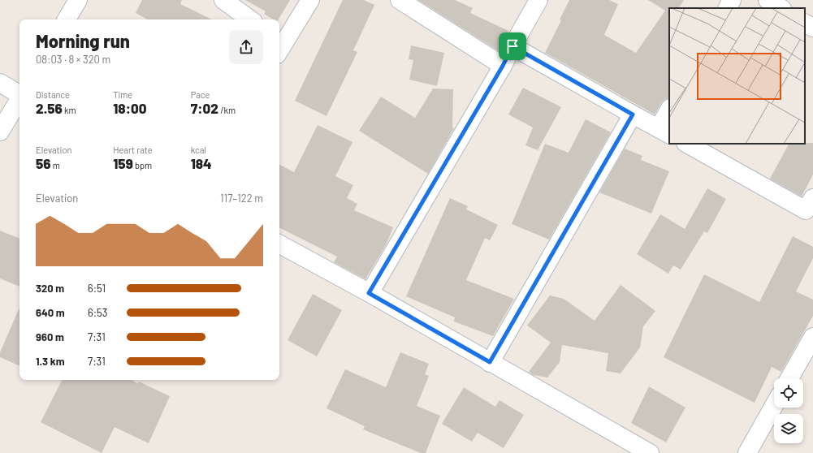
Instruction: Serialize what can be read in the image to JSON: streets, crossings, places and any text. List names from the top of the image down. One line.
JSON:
{"page":{"heading":["Morning run","08:03 · 8 × 320 m"],"stats":[["Distance","2.56 km"],["Time","18:00"],["Pace","7:02 /km"],["Elevation","56 m"],["Heart rate","159 bpm"],["kcal","184"]],"chart":["Elevation","117–122 m"],"list":[{"name":"320 m","note":"6:51"},{"name":"640 m","note":"6:53"},{"name":"960 m","note":"7:31"},{"name":"1.3 km","note":"7:31"}]}}
